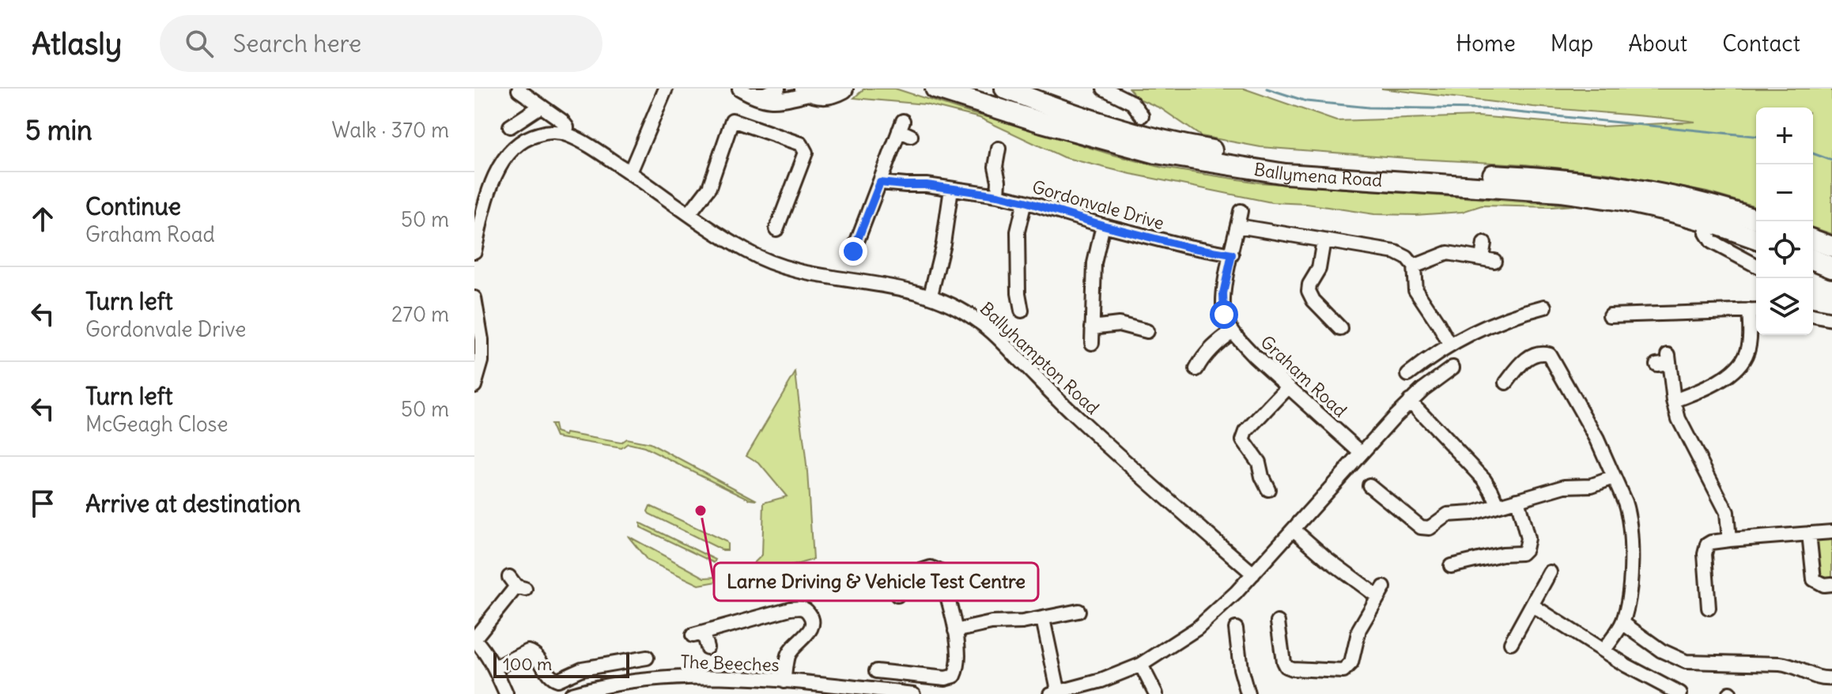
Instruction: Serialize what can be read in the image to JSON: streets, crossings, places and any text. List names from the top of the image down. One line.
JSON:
{"streets":{"highway":["Ballymena Road"],"street":["Gordonvale Drive","Ballyhampton Road","Graham Road","The Beeches"]},"crossings":[["Gordonvale Drive","Graham Road"]],"places":["Larne Driving & Vehicle Test Centre"],"scale_bar":"100 m","page":{"header":"Atlasly","search":"Search here","nav":["Home","Map","About","Contact"],"heading":["5 min","Walk · 370 m"],"map_buttons":["+","−"],"list":[["Continue","Graham Road","50 m"],["Turn left","Gordonvale Drive","270 m"],["Turn left","McGeagh Close","50 m"],"Arrive at destination"],"scale":"100 m"}}
